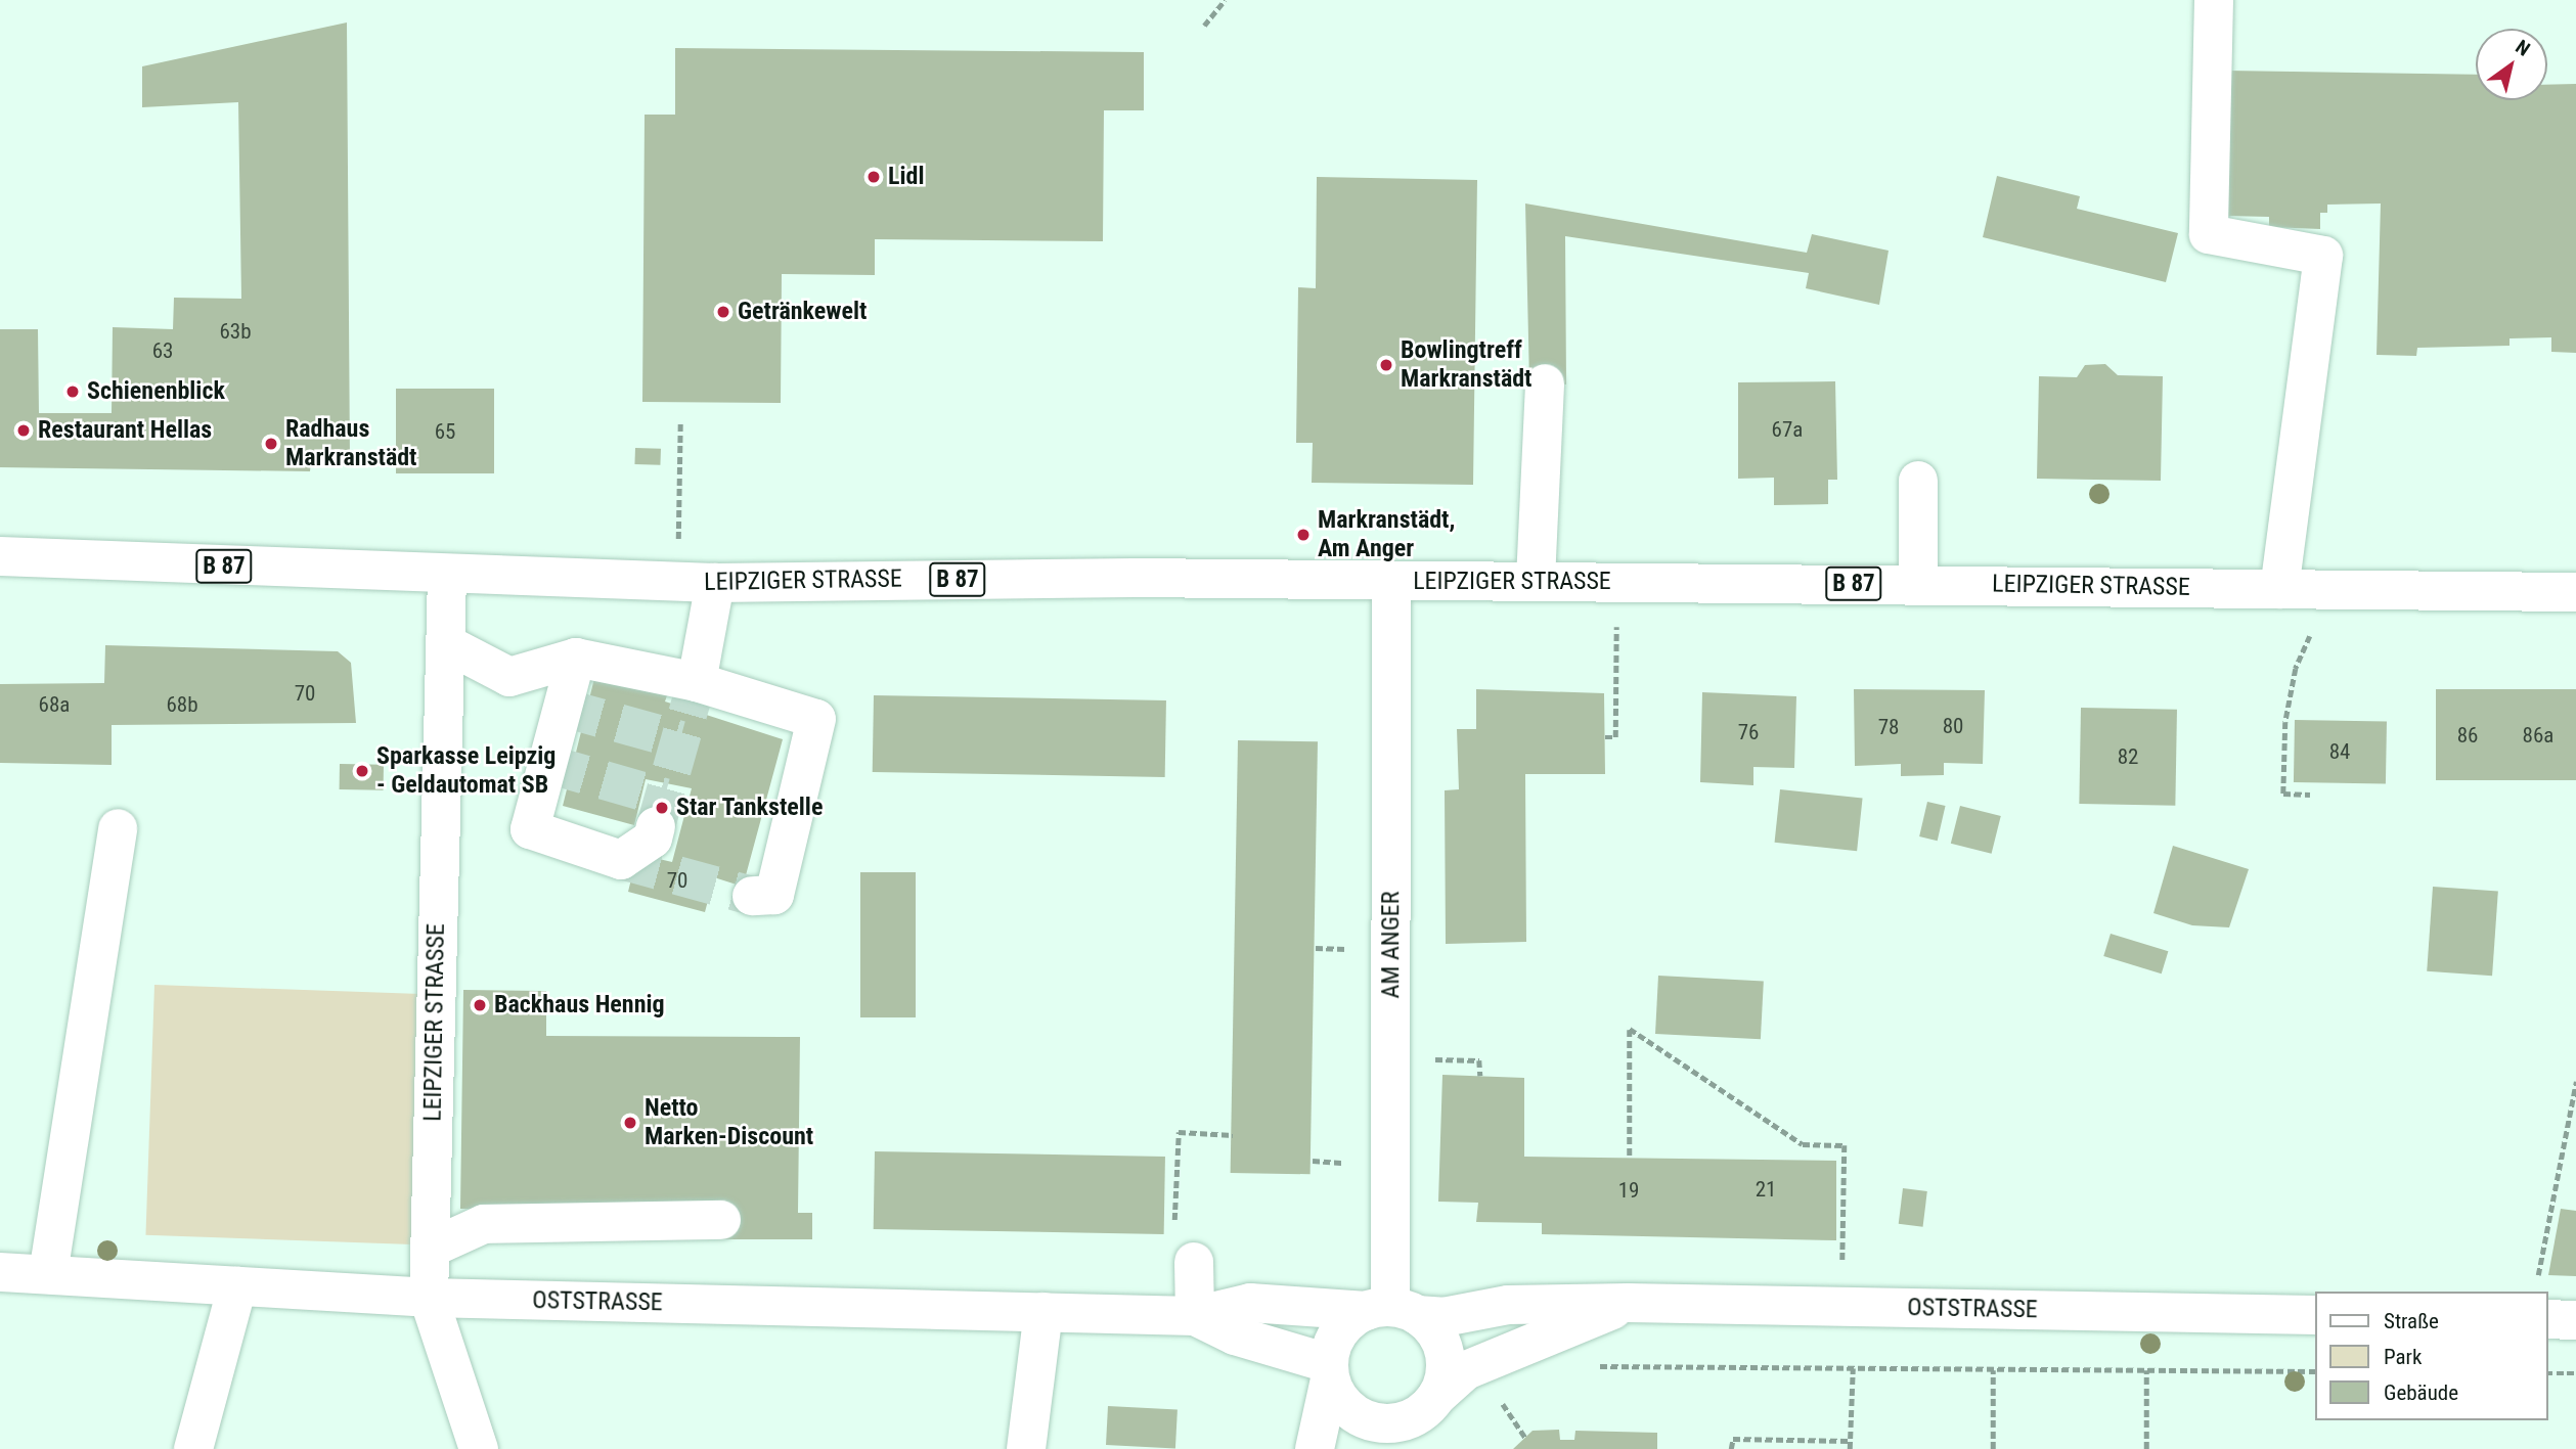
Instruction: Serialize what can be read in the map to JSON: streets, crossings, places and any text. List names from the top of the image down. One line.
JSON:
{"streets":{"street":["B 87","LEIPZIGER STRASSE","AM ANGER","OSTSTRASSE"]},"crossings":[["LEIPZIGER STRASSE","AM ANGER"],["LEIPZIGER STRASSE","OSTSTRASSE"],["AM ANGER","OSTSTRASSE"]],"places":["Lidl","Getränkewelt","Bowlingtreff Markranstädt","Schienenblick","Restaurant Hellas","Radhaus Markranstädt","Markranstädt, Am Anger","Sparkasse Leipzig - Geldautomat SB","Star Tankstelle","Backhaus Hennig","Netto Marken-Discount"],"house_numbers":["63b","63","67a","65","70","68a","68b","80","78","76","86","86a","84","82","70","21","19"],"legend":["Straße","Park","Gebäude"],"north":"top right"}
